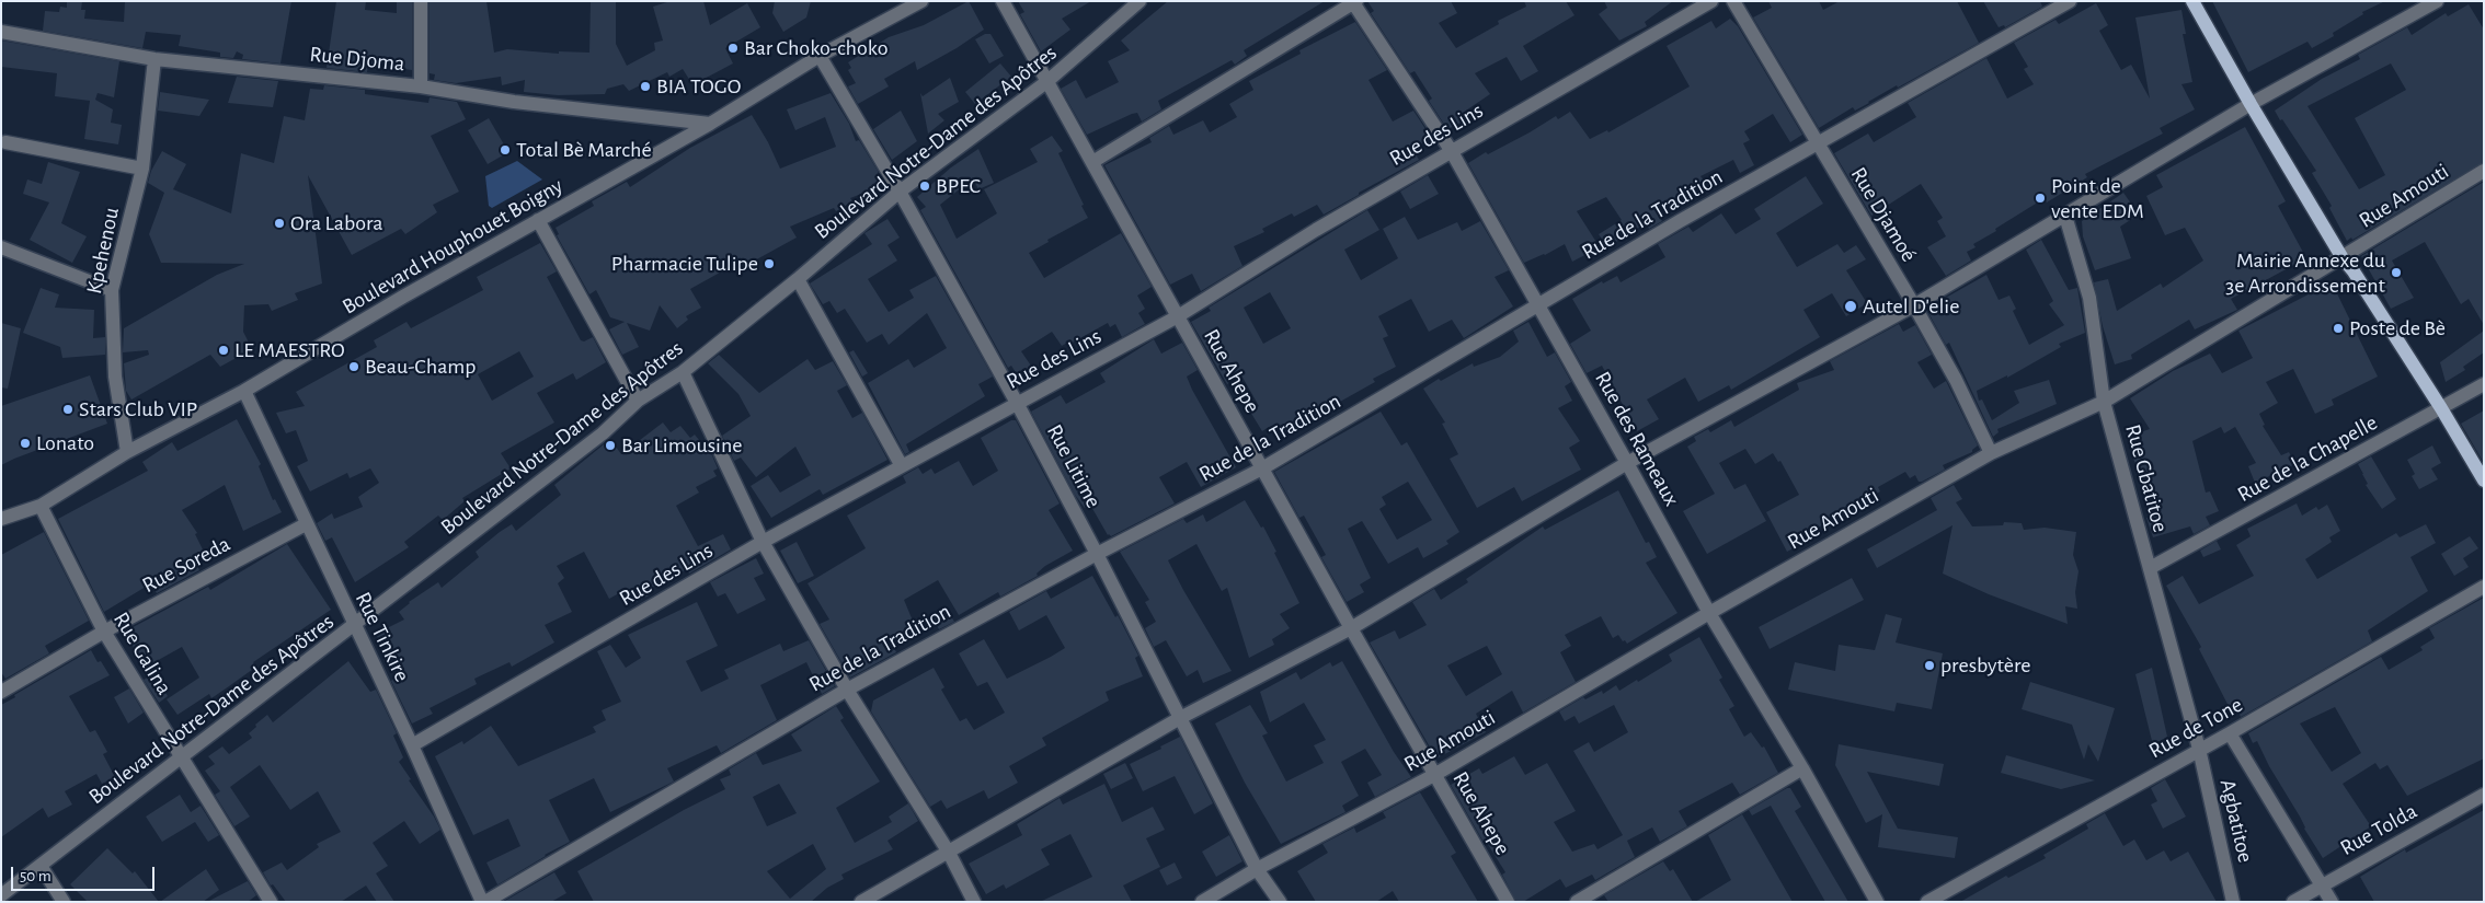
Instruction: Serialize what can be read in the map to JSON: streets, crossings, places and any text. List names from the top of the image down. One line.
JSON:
{"streets":{"street":["Rue Djoma","Rue des Lins","Boulevard Notre-Dame des Apôtres","Rue Amouti","Rue de la Tradition","Rue Djamoé","Boulevard Houphouet Boigny","Kpehenou","Rue Ahepe","Rue des Rameaux","Rue de la Chapelle","Rue Litime","Rue Gbatitoe","Rue Soreda","Rue Tinkire","Rue Galina","Rue de Tone","Agbatitoe","Rue Tolda"]},"crossings":[["Rue Djoma","Boulevard Houphouet Boigny"],["Rue Djoma","Kpehenou"],["Rue des Lins","Rue Ahepe"],["Rue des Lins","Rue des Rameaux"],["Rue des Lins","Rue Litime"],["Rue des Lins","Rue Tinkire"],["Boulevard Notre-Dame des Apôtres","Rue Ahepe"],["Boulevard Notre-Dame des Apôtres","Rue Litime"],["Boulevard Notre-Dame des Apôtres","Rue Tinkire"],["Boulevard Notre-Dame des Apôtres","Rue Galina"],["Rue Amouti","Rue Djamoé"],["Rue Amouti","Rue Ahepe"],["Rue Amouti","Rue des Rameaux"],["Rue Amouti","Rue Litime"],["Rue Amouti","Rue Gbatitoe"],["Rue de la Tradition","Rue Djamoé"],["Rue de la Tradition","Rue Ahepe"],["Rue de la Tradition","Rue des Rameaux"],["Rue de la Tradition","Rue Litime"],["Rue de la Tradition","Rue Tinkire"],["Boulevard Houphouet Boigny","Kpehenou"],["Boulevard Houphouet Boigny","Rue Litime"],["Boulevard Houphouet Boigny","Rue Tinkire"],["Boulevard Houphouet Boigny","Rue Galina"],["Rue de la Chapelle","Rue Gbatitoe"],["Rue Gbatitoe","Rue de Tone"],["Rue Gbatitoe","Agbatitoe"],["Rue Soreda","Rue Tinkire"],["Rue Soreda","Rue Galina"],["Rue de Tone","Agbatitoe"]],"places":["Bar Choko-choko","BIA TOGO","Total Bè Marché","BPEC","Point de vente EDM","Ora Labora","Pharmacie Tulipe","Mairie Annexe du 3e Arrondissement","Autel D'elie","Poste de Bè","LE MAESTRO","Beau-Champ","Stars Club VIP","Lonato","Bar Limousine","presbytère"],"scale_bar":"50 m"}
